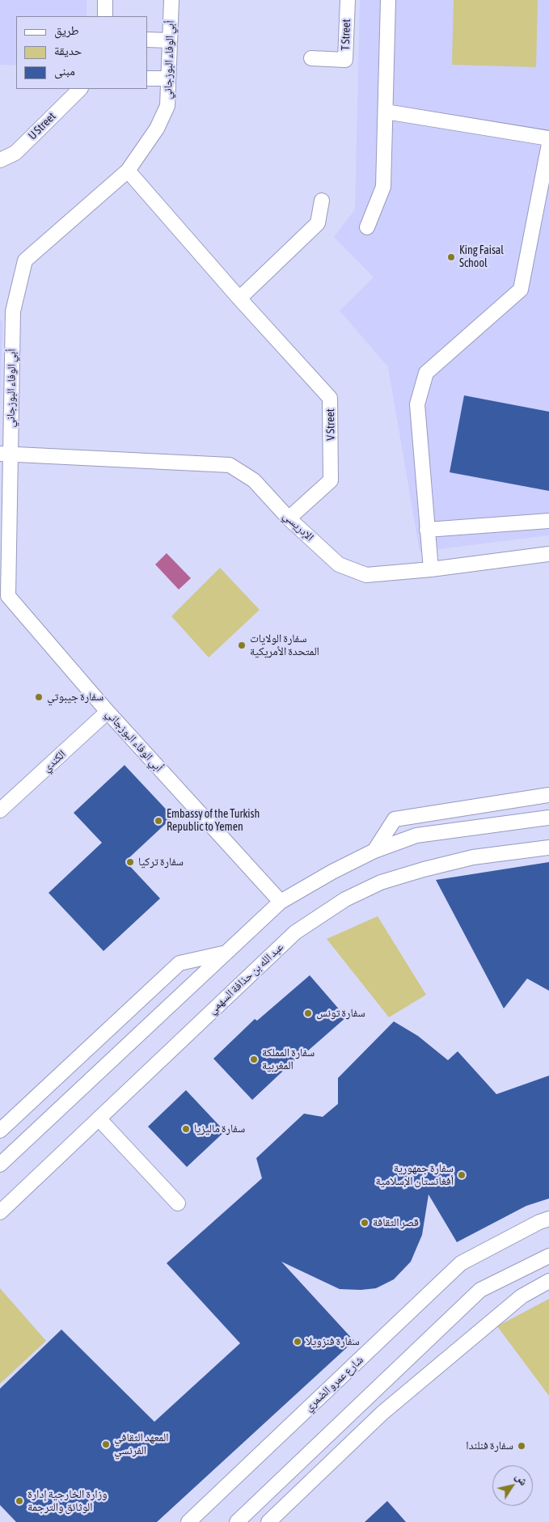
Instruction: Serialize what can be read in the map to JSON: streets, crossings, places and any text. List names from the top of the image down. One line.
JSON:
{"streets":{"street":["T Street","أبي الوفاء البوزجاني","U Street","V Street","الإدريسي","الكندي","عبد الله بن حذافة السهمي","شارع عمرو الضمري"]},"crossings":[["أبي الوفاء البوزجاني","V Street"],["أبي الوفاء البوزجاني","الإدريسي"],["أبي الوفاء البوزجاني","الكندي"],["V Street","الإدريسي"]],"places":["King Faisal School","سفارة الولايات المتحدة الأمريكية","سفارة جيبوتي","Embassy of the Turkish Republic to Yemen","سفارة تركيا","سفارة تونس","سفارة المملكة المغربية","سفارة ماليزيا","سفارة جمهورية أفغانستان الإسلامية","قصر الثقافة","سفارة فنزويلا","المعهد الثقافي الفرنسي","سفارة فنلندا","وزارة الخارجية إدارة الوثائق والترجمة"],"legend":["طريق","حديقة","مبنى"],"north":"top right"}
